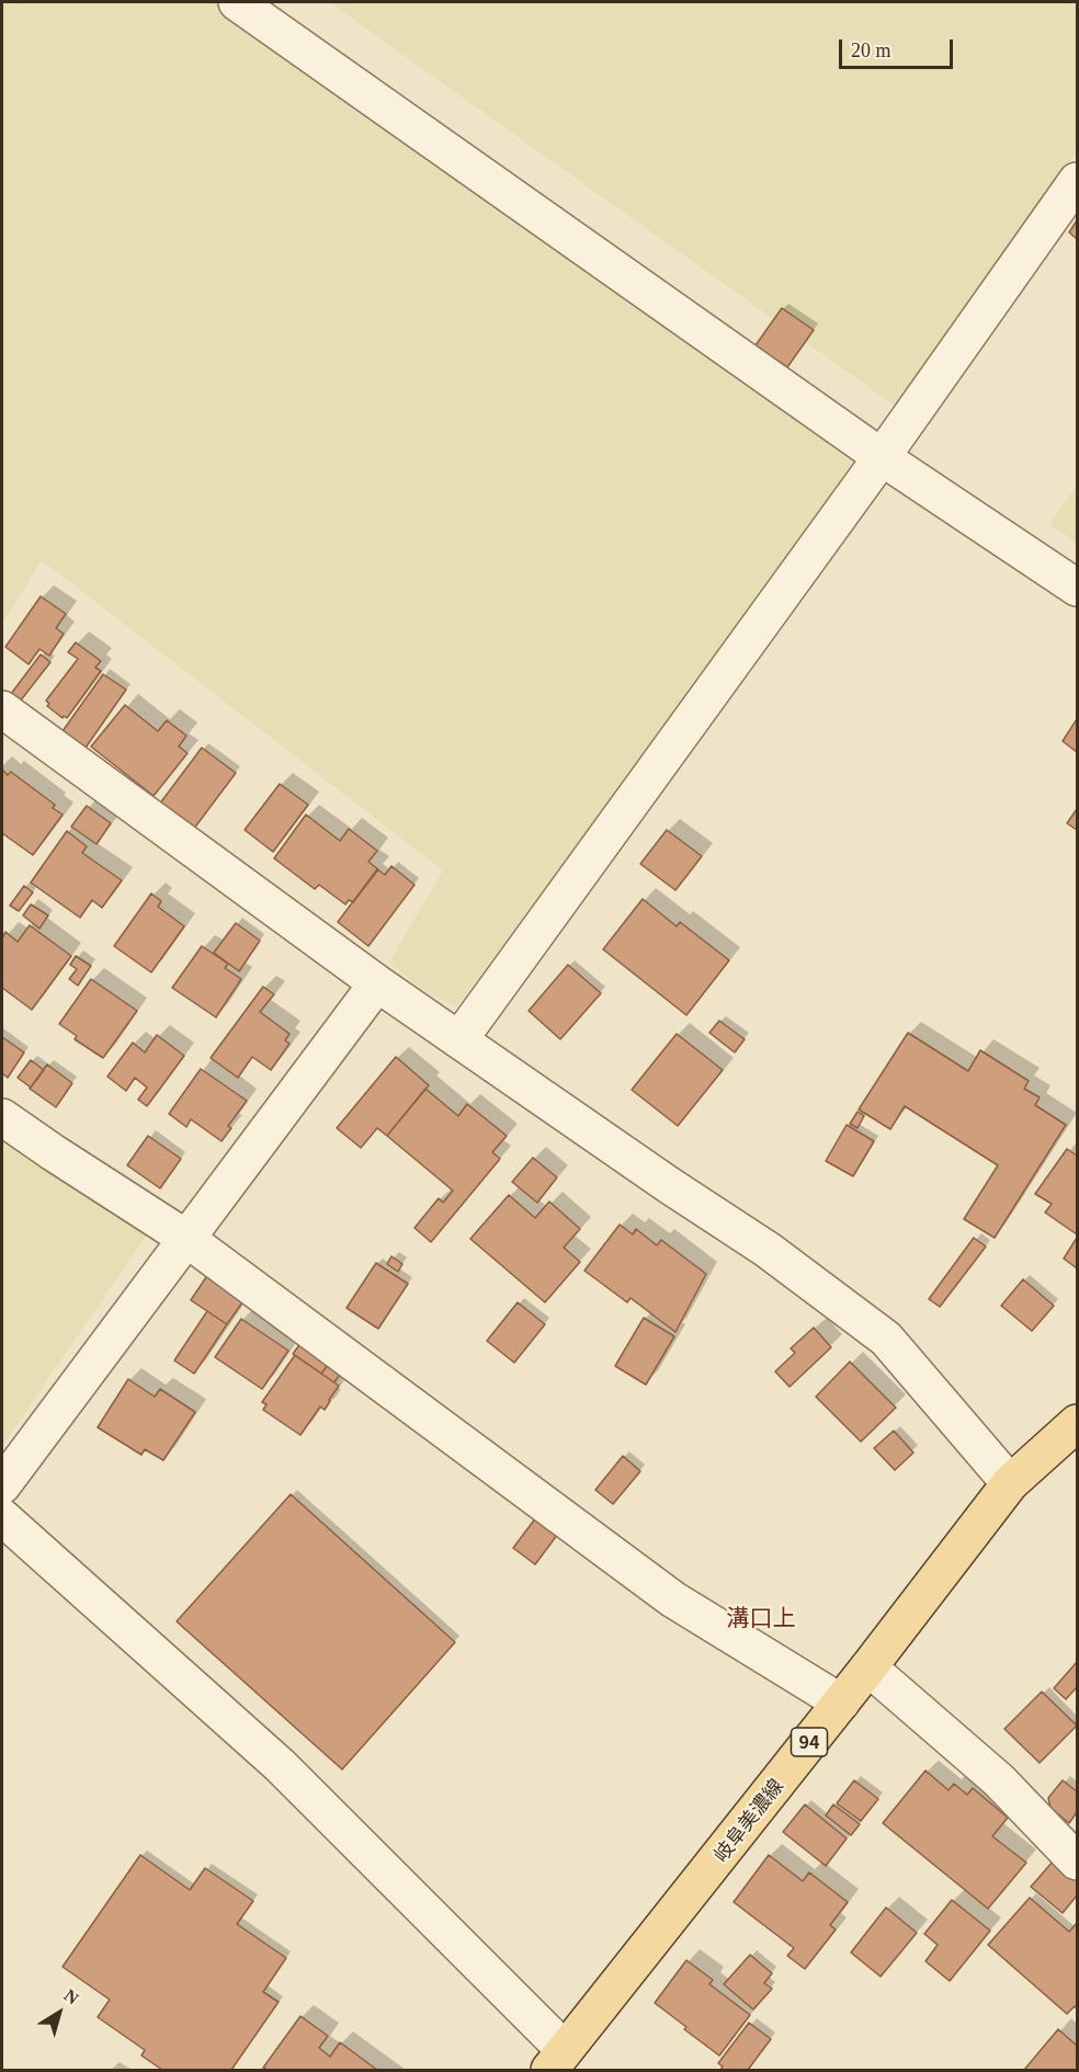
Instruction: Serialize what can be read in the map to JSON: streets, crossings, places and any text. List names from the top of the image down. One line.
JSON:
{"streets":{"main road":["94","岐阜美濃線"]},"districts":["溝口上"],"scale_bar":"20 m","north":"top right"}
